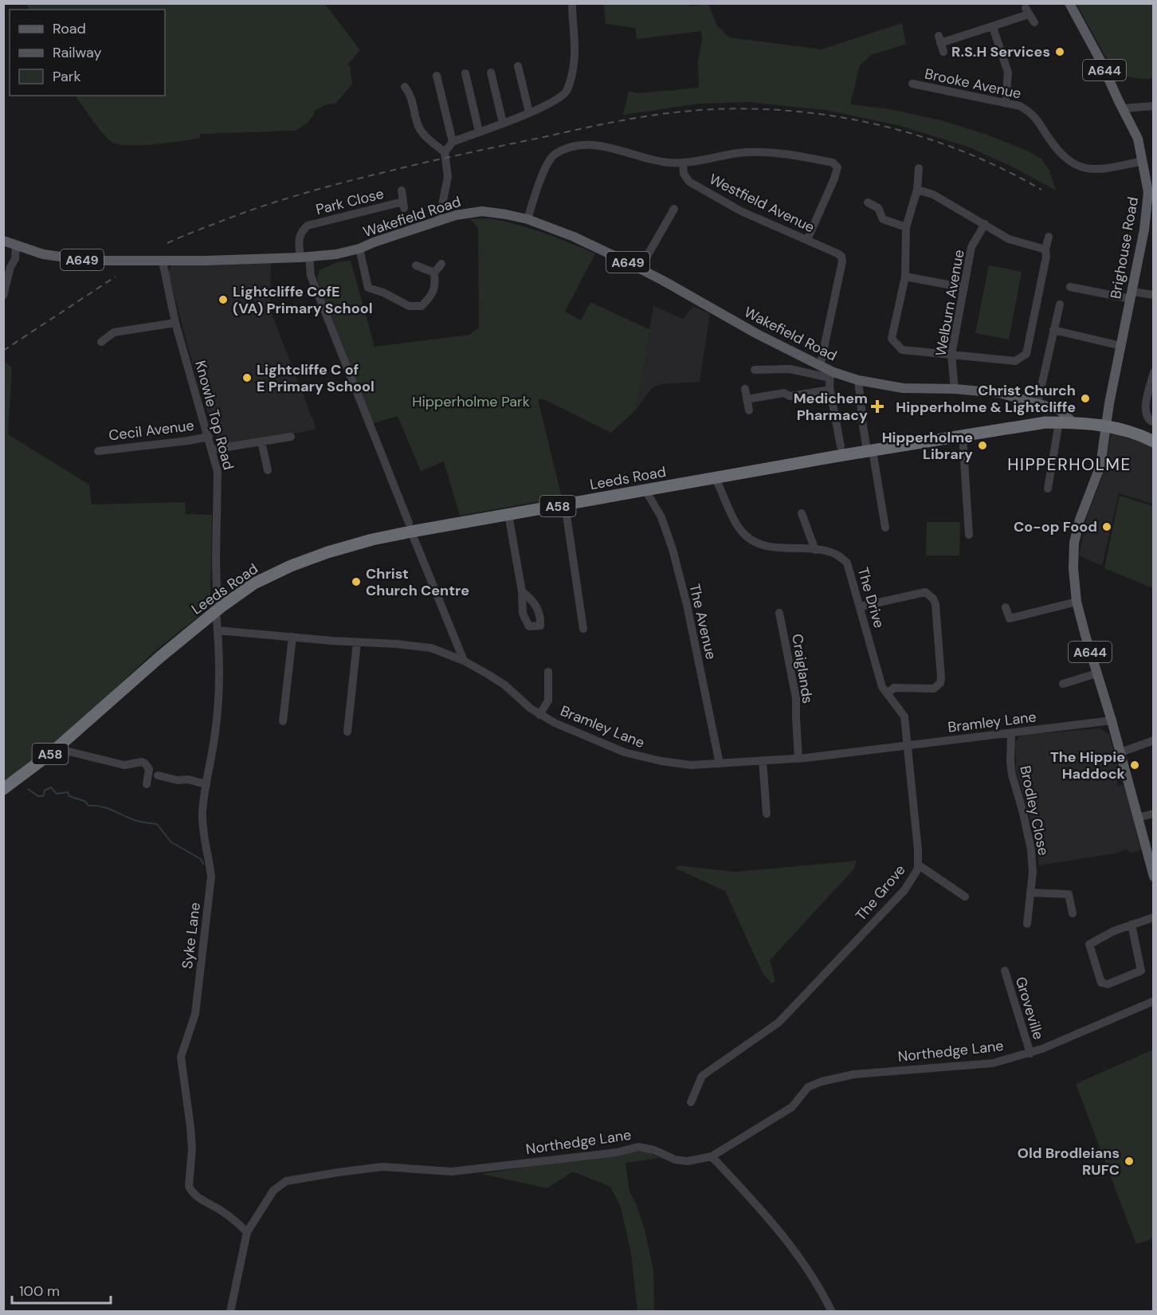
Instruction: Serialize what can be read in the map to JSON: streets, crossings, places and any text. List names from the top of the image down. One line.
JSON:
{"streets":{"highway":["Leeds Road","A58"],"main road":["A644","Wakefield Road","Brighouse Road","A649"],"street":["Brooke Avenue","Park Close","Westfield Avenue","Welburn Avenue","Knowle Top Road","Cecil Avenue","The Drive","The Avenue","Craiglands","Bramley Lane","Brodley Close","The Grove","Syke Lane","Groveville","Northedge Lane"]},"crossings":[["A644","Brighouse Road"],["A644","Leeds Road"],["A644","A58"],["A644","Bramley Lane"],["Brooke Avenue","Brighouse Road"],["Park Close","Wakefield Road"],["Park Close","Leeds Road"],["Park Close","Bramley Lane"],["Westfield Avenue","Wakefield Road"],["Wakefield Road","Welburn Avenue"],["Wakefield Road","Knowle Top Road"],["Wakefield Road","Leeds Road"],["Brighouse Road","Leeds Road"],["Brighouse Road","A58"],["Knowle Top Road","Cecil Avenue"],["Knowle Top Road","Leeds Road"],["Knowle Top Road","Syke Lane"],["Leeds Road","A58"],["Leeds Road","The Drive"],["Leeds Road","The Avenue"],["Leeds Road","Syke Lane"],["The Drive","Bramley Lane"],["The Drive","The Grove"],["The Avenue","Bramley Lane"],["Craiglands","Bramley Lane"],["Bramley Lane","Brodley Close"],["Bramley Lane","The Grove"],["Bramley Lane","Syke Lane"],["Syke Lane","Northedge Lane"],["Groveville","Northedge Lane"]],"districts":["HIPPERHOLME"],"parks":["Hipperholme Park"],"places":{"other":["R.S.H Services","Lightcliffe CofE (VA) Primary School","Lightcliffe C of E Primary School","Christ Church Hipperholme & Lightcliffe","Hipperholme Library","Co-op Food","Christ Church Centre","The Hippie Haddock","Old Brodleians RUFC"],"health":["Medichem Pharmacy"]},"legend":["Road","Railway","Park"],"scale_bar":"100 m"}
